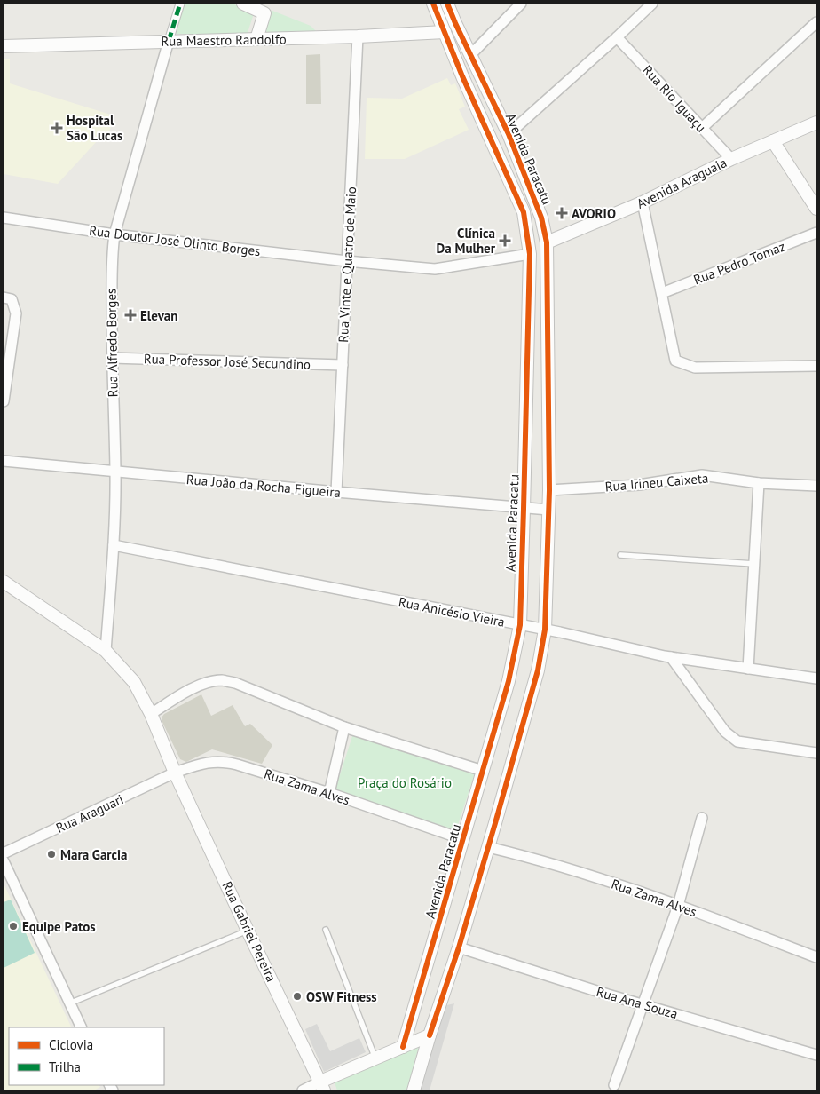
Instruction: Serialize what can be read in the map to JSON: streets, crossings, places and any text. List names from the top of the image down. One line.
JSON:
{"streets":{"street":["Rua Maestro Randolfo","Rua Rio Iguaçu","Avenida Paracatu","Avenida Araguaia","Rua Doutor José Olinto Borges","Rua Pedro Tomaz","Rua Vinte e Quatro de Maio","Rua Alfredo Borges","Rua Professor José Secundino","Rua Irineu Caixeta","Rua João da Rocha Figueira","Rua Anicésio Vieira","Rua Zama Alves","Rua Araguari","Rua Gabriel Pereira","Rua Ana Souza"]},"crossings":[["Rua Maestro Randolfo","Avenida Paracatu"],["Rua Maestro Randolfo","Rua Vinte e Quatro de Maio"],["Rua Maestro Randolfo","Rua Alfredo Borges"],["Rua Rio Iguaçu","Avenida Araguaia"],["Avenida Paracatu","Avenida Araguaia"],["Avenida Paracatu","Rua Doutor José Olinto Borges"],["Avenida Paracatu","Rua Irineu Caixeta"],["Avenida Paracatu","Rua João da Rocha Figueira"],["Avenida Paracatu","Rua Anicésio Vieira"],["Avenida Paracatu","Rua Zama Alves"],["Avenida Paracatu","Rua Ana Souza"],["Rua Doutor José Olinto Borges","Rua Vinte e Quatro de Maio"],["Rua Doutor José Olinto Borges","Rua Alfredo Borges"],["Rua Vinte e Quatro de Maio","Rua Professor José Secundino"],["Rua Vinte e Quatro de Maio","Rua João da Rocha Figueira"],["Rua Alfredo Borges","Rua Professor José Secundino"],["Rua Alfredo Borges","Rua João da Rocha Figueira"],["Rua Alfredo Borges","Rua Anicésio Vieira"],["Rua Alfredo Borges","Rua Gabriel Pereira"],["Rua Zama Alves","Rua Araguari"],["Rua Zama Alves","Rua Gabriel Pereira"],["Rua Araguari","Rua Gabriel Pereira"]],"parks":["Praça do Rosário"],"places":{"health":["Hospital São Lucas","AVORIO","Clínica Da Mulher","Elevan"],"other":["Mara Garcia","Equipe Patos","OSW Fitness"]},"legend":["Ciclovia","Trilha"]}
